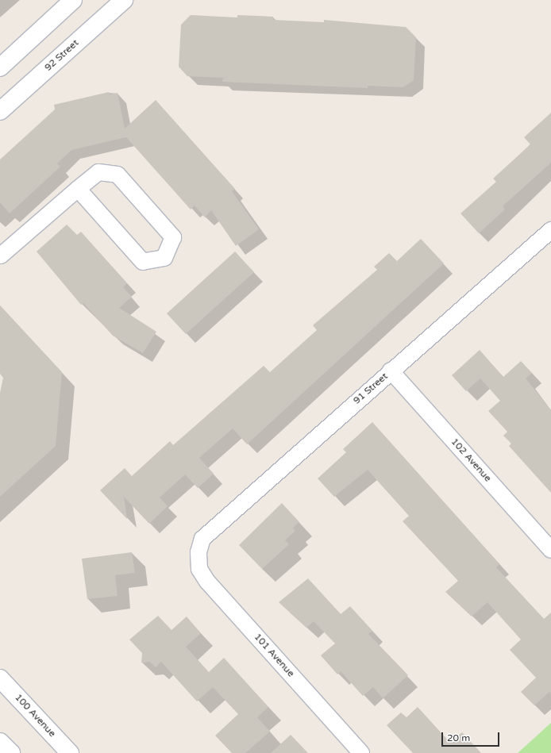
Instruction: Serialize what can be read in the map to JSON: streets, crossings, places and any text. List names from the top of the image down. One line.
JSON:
{"streets":{"main road":["92 Street","100 Avenue"],"street":["91 Street","102 Avenue","101 Avenue"]},"crossings":[["91 Street","102 Avenue"],["91 Street","101 Avenue"]],"scale_bar":"20 m"}
